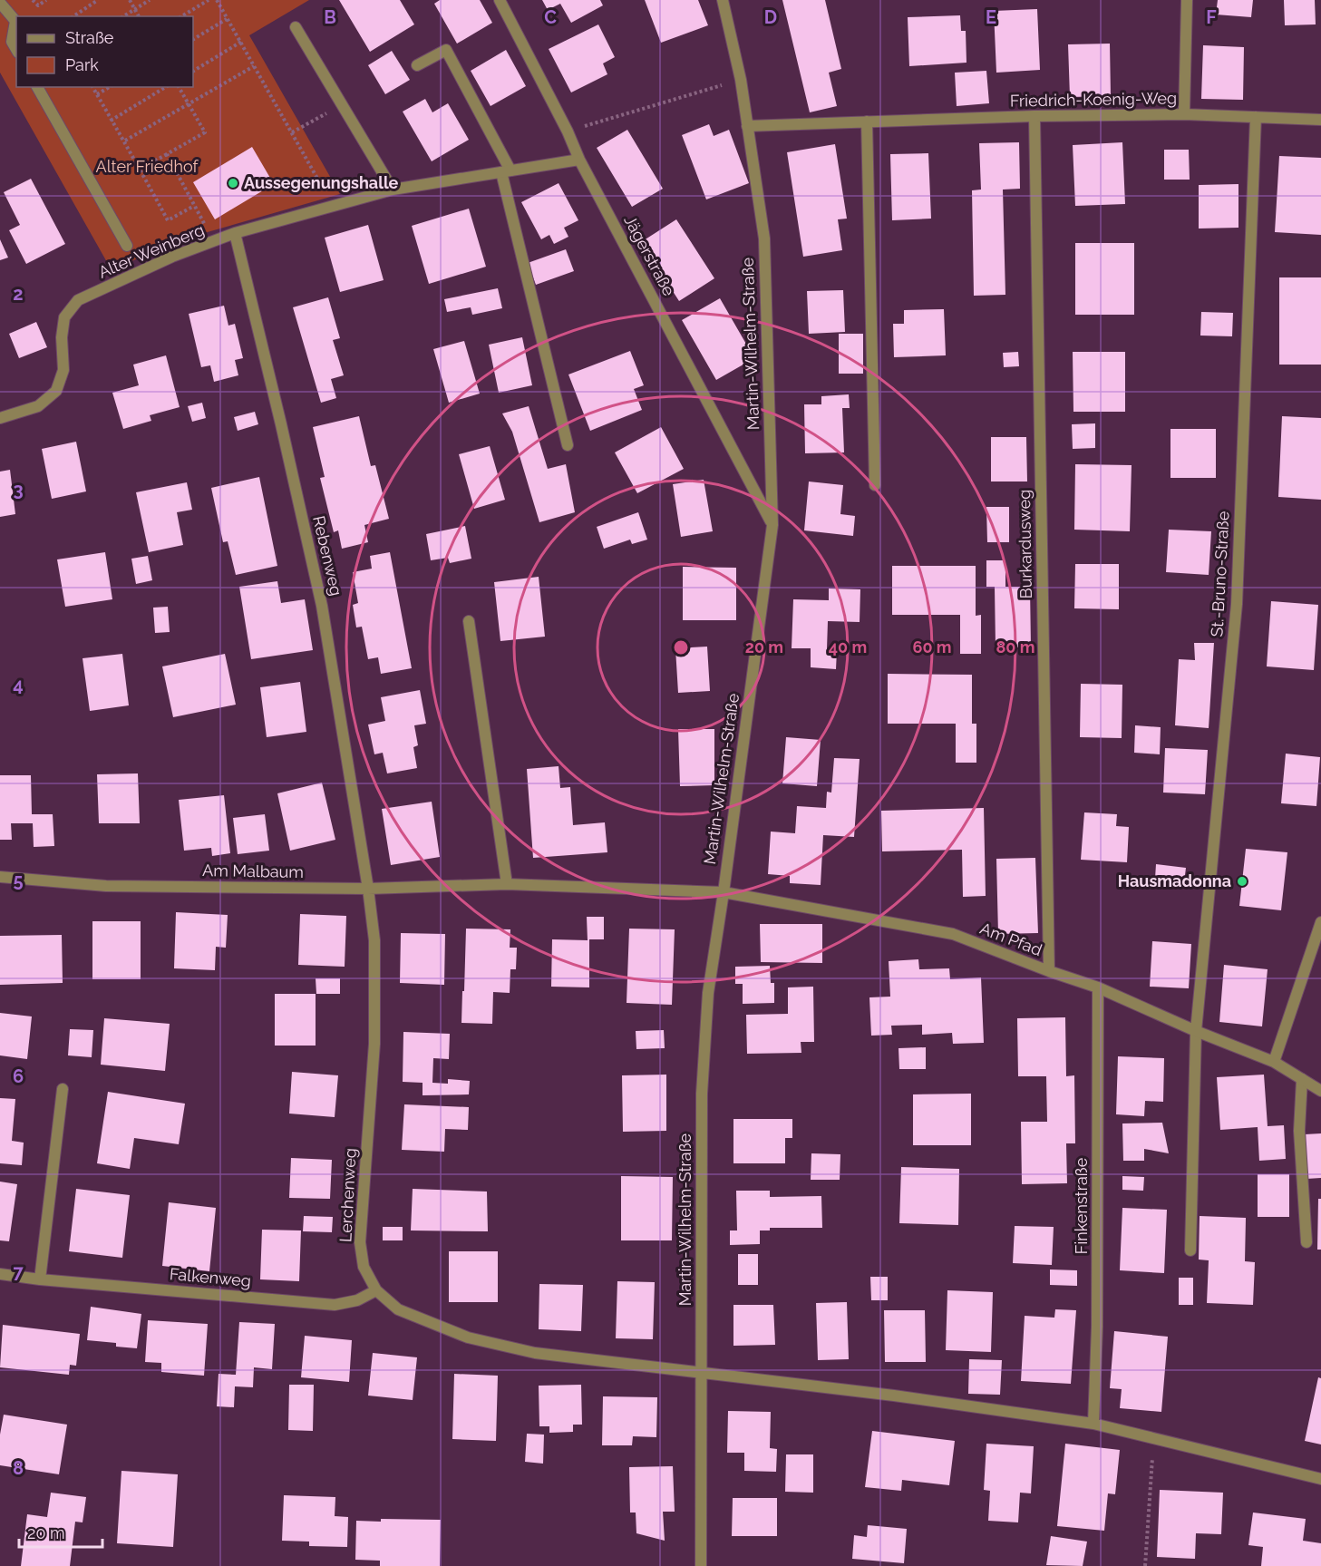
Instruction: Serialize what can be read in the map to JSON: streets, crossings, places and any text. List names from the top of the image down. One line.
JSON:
{"streets":{"street":["Friedrich-Koenig-Weg","Alter Weinberg","Jägerstraße","Martin-Wilhelm-Straße","Burkardusweg","Rebenweg","St.-Bruno-Straße","Am Malbaum","Am Pfad","Lerchenweg","Finkenstraße","Falkenweg"]},"crossings":[["Friedrich-Koenig-Weg","Martin-Wilhelm-Straße"],["Friedrich-Koenig-Weg","Burkardusweg"],["Friedrich-Koenig-Weg","St.-Bruno-Straße"],["Alter Weinberg","Jägerstraße"],["Alter Weinberg","Rebenweg"],["Jägerstraße","Martin-Wilhelm-Straße"],["Martin-Wilhelm-Straße","Am Malbaum"],["Martin-Wilhelm-Straße","Am Pfad"],["Martin-Wilhelm-Straße","Lerchenweg"],["Burkardusweg","Am Pfad"],["Rebenweg","Am Malbaum"],["Rebenweg","Lerchenweg"],["St.-Bruno-Straße","Am Pfad"],["Am Malbaum","Am Pfad"],["Am Malbaum","Lerchenweg"],["Am Pfad","Finkenstraße"],["Lerchenweg","Falkenweg"]],"parks":["Alter Friedhof"],"places":["Aussegenungshalle","Hausmadonna"],"legend":["Straße","Park"],"scale_bar":"20 m","grid":{"columns":["B","C","D","E","F"],"rows":["2","3","4","5","6","7","8"]},"rings":["20 m","40 m","60 m","80 m"]}
